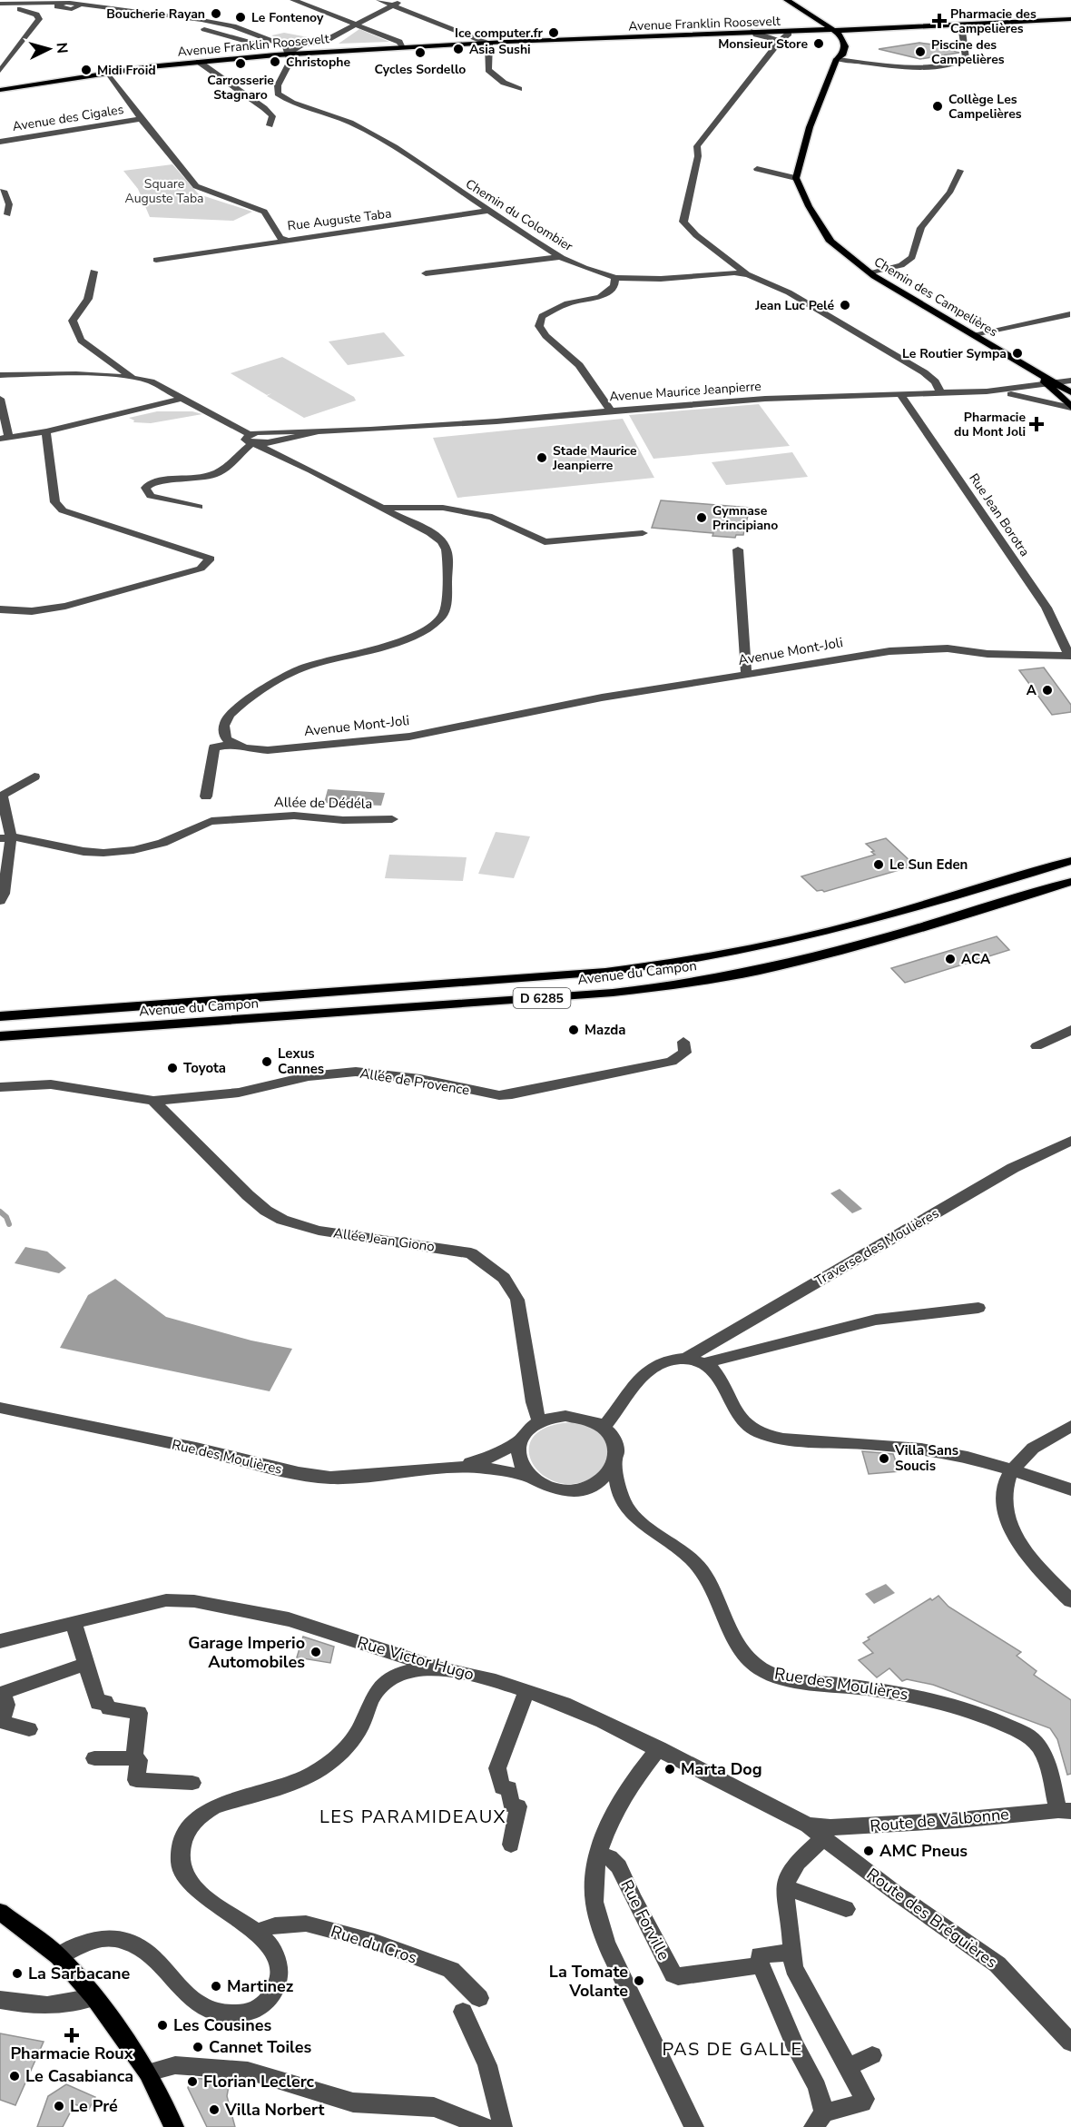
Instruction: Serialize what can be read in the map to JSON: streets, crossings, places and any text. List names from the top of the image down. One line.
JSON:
{"streets":{"main road":["Avenue Franklin Roosevelt","Chemin des Campelières","Avenue du Campon","D 6285"],"street":["Avenue des Cigales","Chemin du Colombier","Rue Auguste Taba","Avenue Maurice Jeanpierre","Rue Jean Borotra","Avenue Mont-Joli","Allée de Dédéla","Allée de Provence","Allée Jean Giono","Traverse des Moulières","Rue des Moulières","Rue Victor Hugo","Route de Valbonne","Route des Bréguières","Rue Forville","Rue du Cros"]},"crossings":[["Avenue Franklin Roosevelt","Chemin du Colombier"],["Avenue Franklin Roosevelt","Rue Auguste Taba"],["Avenue des Cigales","Rue Auguste Taba"],["Chemin du Colombier","Rue Auguste Taba"],["Chemin du Colombier","Avenue Maurice Jeanpierre"],["Chemin des Campelières","Avenue Maurice Jeanpierre"],["Avenue Maurice Jeanpierre","Rue Jean Borotra"],["Rue Jean Borotra","Avenue Mont-Joli"],["Allée de Provence","Allée Jean Giono"],["Allée Jean Giono","Rue des Moulières"],["Rue des Moulières","Route de Valbonne"],["Rue Victor Hugo","Route de Valbonne"],["Rue Victor Hugo","Route des Bréguières"],["Route de Valbonne","Route des Bréguières"]],"districts":["LES PARAMIDEAUX","PAS DE GALLE"],"parks":["Square Auguste Taba"],"places":{"other":["Boucherie Rayan","Le Fontenoy","Ice computer.fr","Monsieur Store","Asia Sushi","Piscine des Campelières","Cycles Sordello","Christophe","Carrosserie Stagnaro","Midi Froid","Collège Les Campelières","Jean Luc Pelé","Le Routier Sympa","Stade Maurice Jeanpierre","Gymnase Principiano","A","Le Sun Eden","ACA","Mazda","Lexus Cannes","Toyota","Villa Sans Soucis","Garage Imperio Automobiles","Marta Dog","AMC Pneus","La Sarbacane","La Tomate Volante","Martinez","Les Cousines","Cannet Toiles","Le Casabianca","Florian Leclerc","Le Pré","Villa Norbert"],"health":["Pharmacie des Campelières","Pharmacie du Mont Joli","Pharmacie Roux"]},"north":"right"}
